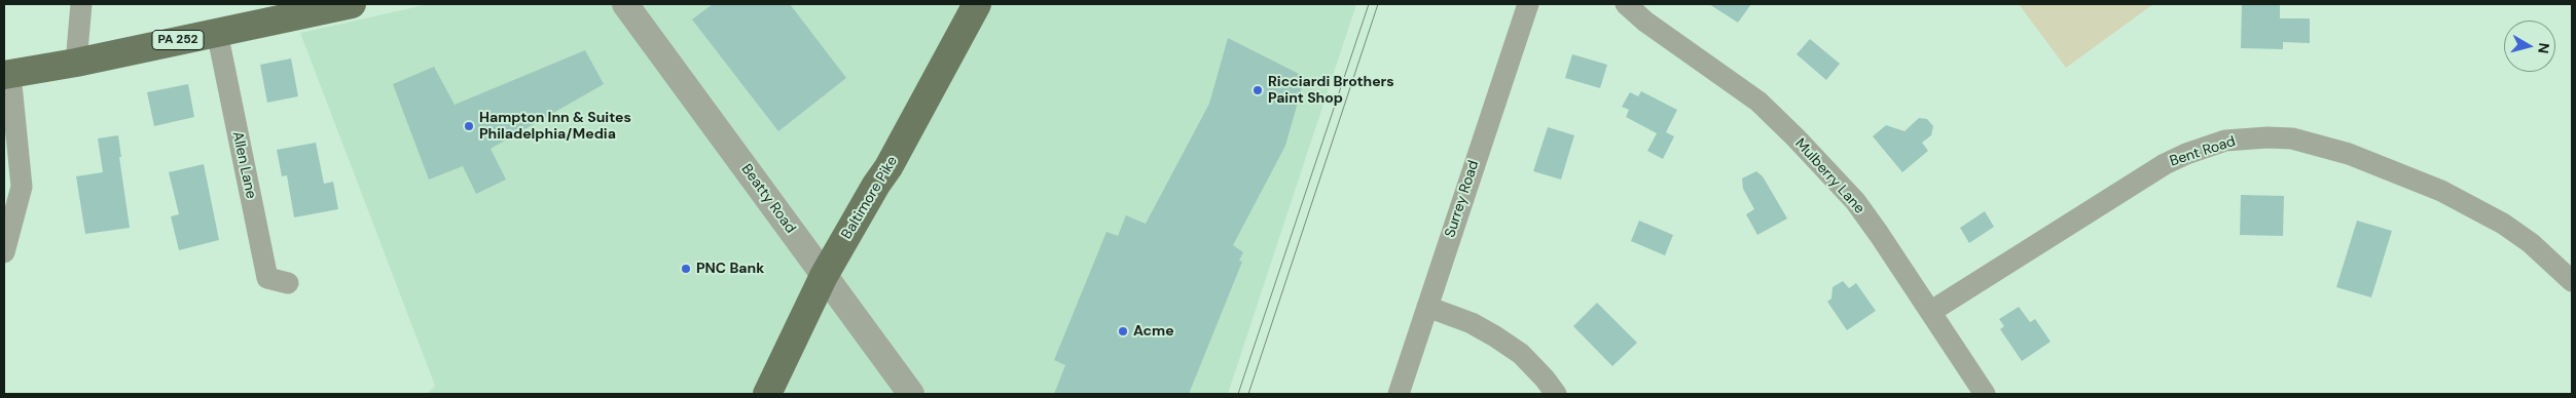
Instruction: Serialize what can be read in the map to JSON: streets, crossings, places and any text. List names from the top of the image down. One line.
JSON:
{"streets":{"main road":["PA 252","Baltimore Pike"],"street":["Bent Road","Allen Lane","Mulberry Lane","Beatty Road","Surrey Road"]},"crossings":[["PA 252","Allen Lane"],["Bent Road","Mulberry Lane"],["Baltimore Pike","Beatty Road"]],"places":["Ricciardi Brothers Paint Shop","Hampton Inn & Suites Philadelphia/Media","PNC Bank","Acme"],"north":"right"}
